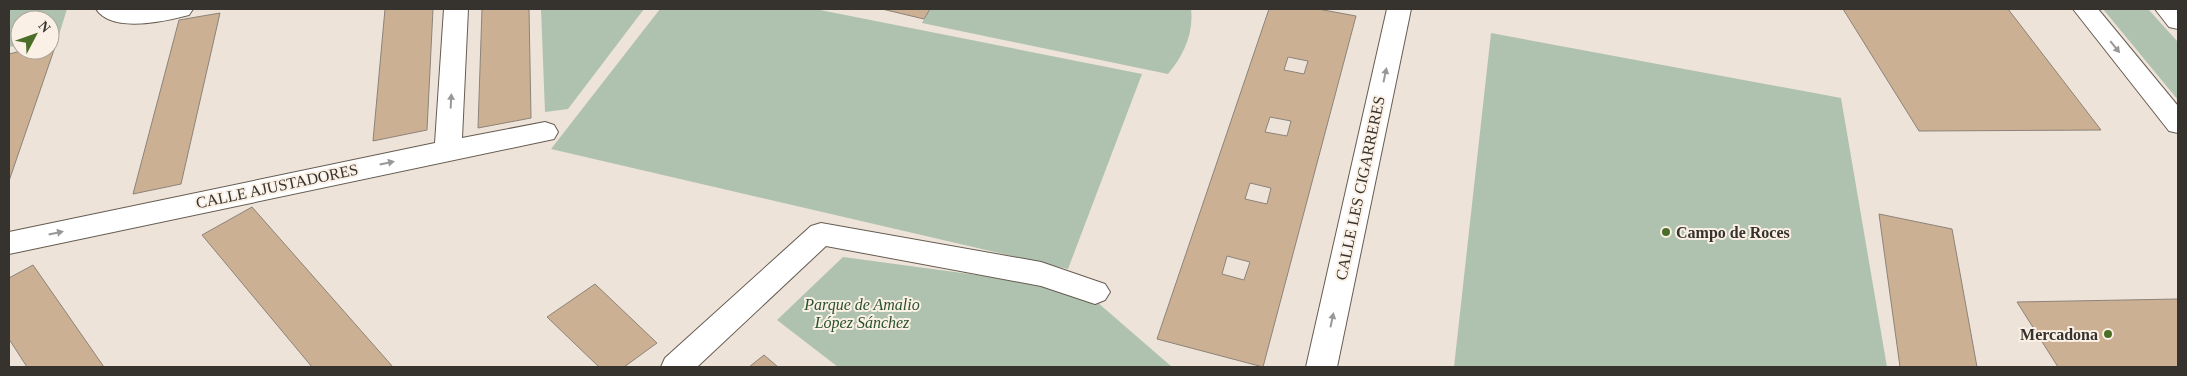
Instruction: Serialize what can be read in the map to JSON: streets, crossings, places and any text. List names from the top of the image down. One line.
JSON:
{"streets":{"street":["CALLE AJUSTADORES","CALLE LES CIGARRERES"]},"one_way":["CALLE AJUSTADORES","CALLE LES CIGARRERES"],"parks":["Parque de Amalio López Sánchez"],"places":["Campo de Roces","Mercadona"],"north":"top right"}
